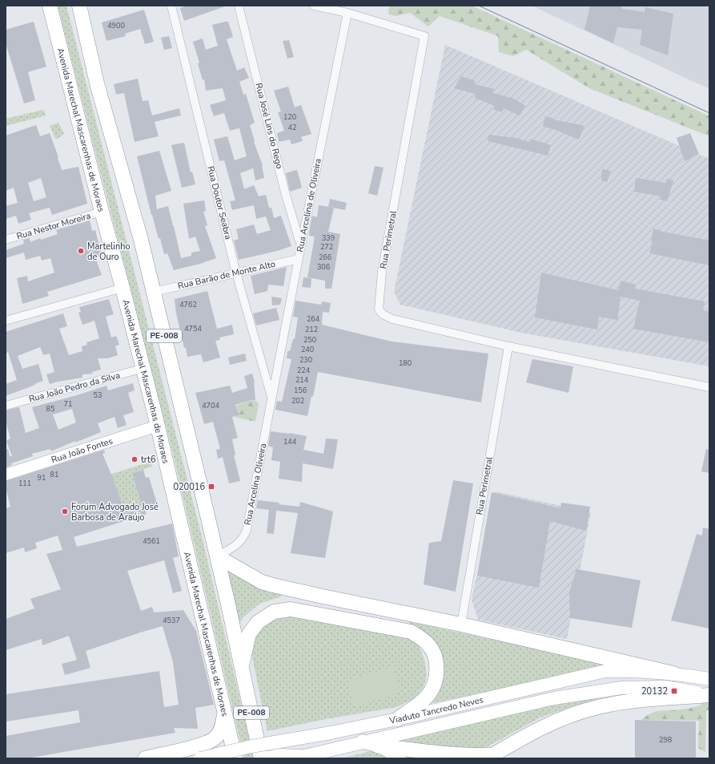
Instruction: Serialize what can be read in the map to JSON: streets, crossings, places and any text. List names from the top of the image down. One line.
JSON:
{"streets":{"highway":["Avenida Marechal Mascarenhas de Moraes","PE-008"],"main road":["Viaduto Tancredo Neves"],"street":["Rua José Lins do Rego","Rua Doutor Seabra","Rua Arcelina de Oliveira","Rua Nestor Moreira","Rua Perimetral","Rua Barão de Monte Alto","Rua João Pedro da Silva","Rua João Fontes","Rua Arcelina Oliveira"]},"crossings":[["Rua José Lins do Rego","Rua Arcelina de Oliveira"],["Avenida Marechal Mascarenhas de Moraes","Rua Nestor Moreira"],["Avenida Marechal Mascarenhas de Moraes","Rua João Pedro da Silva"],["Avenida Marechal Mascarenhas de Moraes","Rua João Fontes"],["Rua Doutor Seabra","Rua Arcelina de Oliveira"],["Rua Doutor Seabra","Rua Barão de Monte Alto"],["Rua Doutor Seabra","Rua Arcelina Oliveira"],["Rua Arcelina de Oliveira","Rua Perimetral"],["Rua Arcelina de Oliveira","Rua Barão de Monte Alto"],["Rua Arcelina de Oliveira","Rua Arcelina Oliveira"],["Rua Barão de Monte Alto","PE-008"],["PE-008","Rua Arcelina Oliveira"]],"places":{"other":["Martelinho de Ouro","trt6","Forúm Advogado José Barbosa de Araújo"],"transit":["020016","20132"]},"house_numbers":["4900","120","42","339","272","266","306","4762","264","4754","212","250","240","230","180","224","214","156","53","202","71","4704","85","144","81","91","111","4561","4537","298"]}
